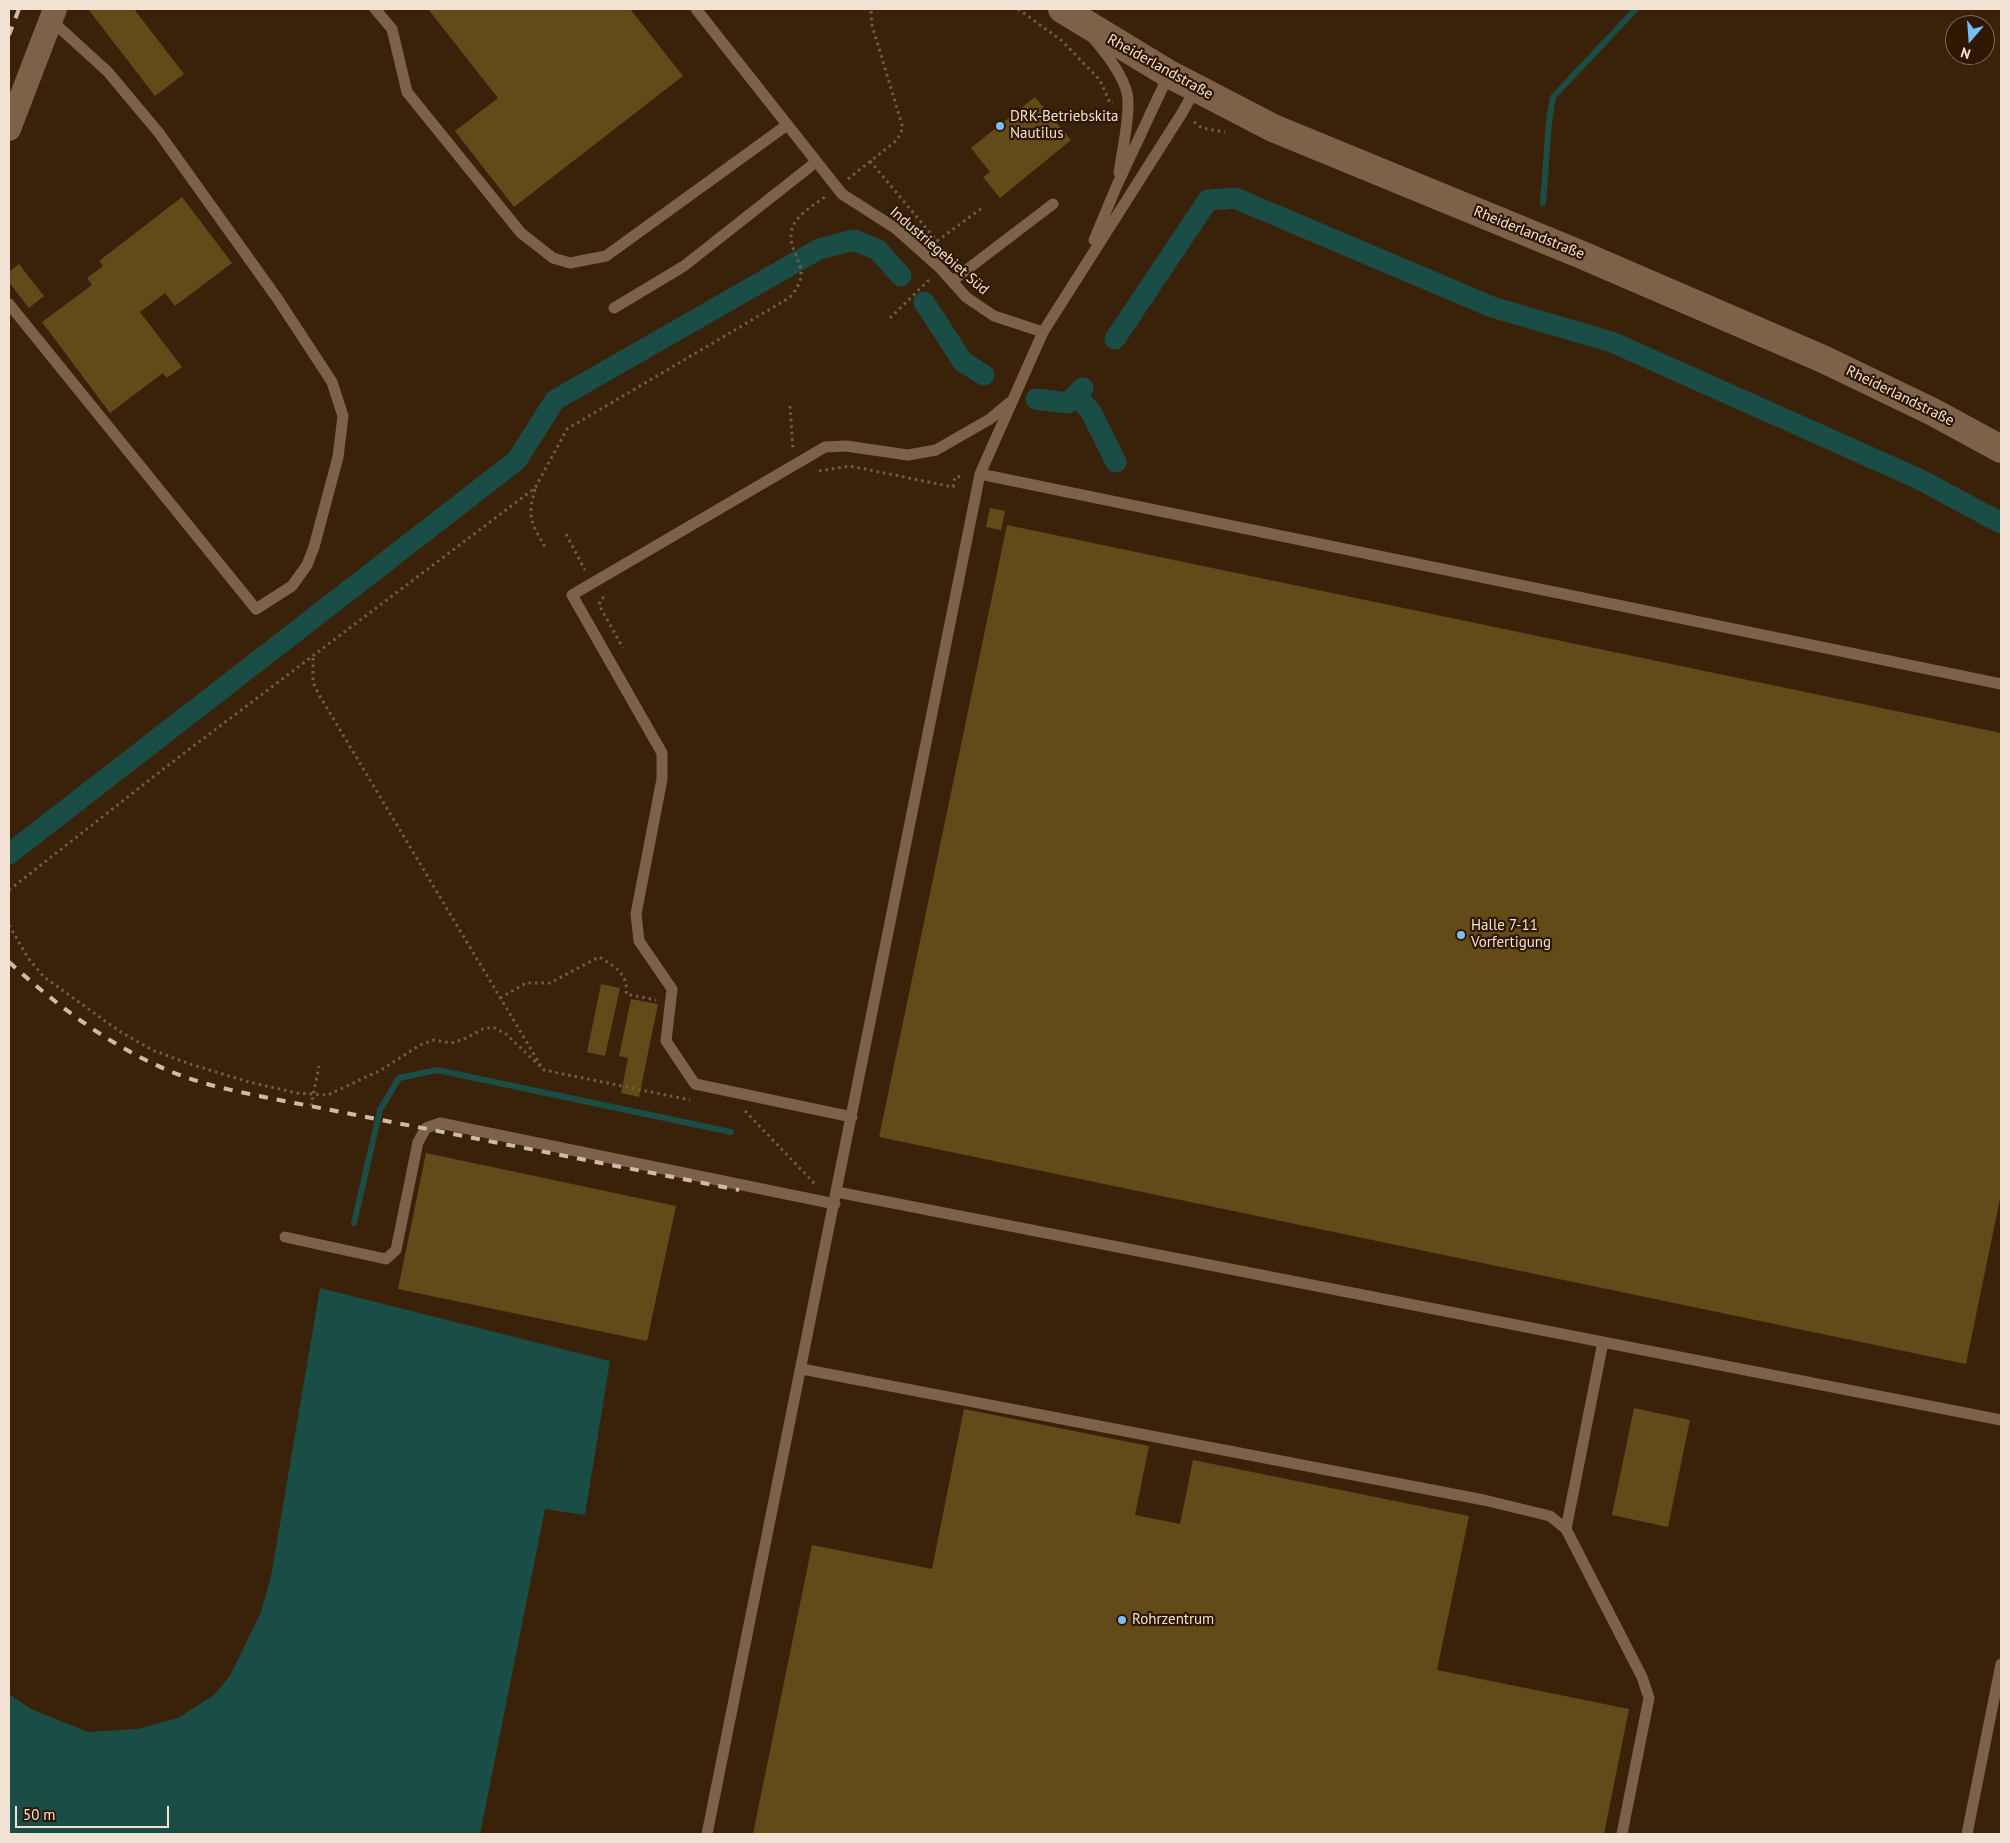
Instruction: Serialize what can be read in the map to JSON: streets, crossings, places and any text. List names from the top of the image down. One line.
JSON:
{"streets":{"main road":["Rheiderlandstraße"],"lane":["Industriegebiet Süd"]},"places":["DRK-Betriebskita Nautilus","Halle 7-11 Vorfertigung","Rohrzentrum"],"scale_bar":"50 m","north":"bottom"}
